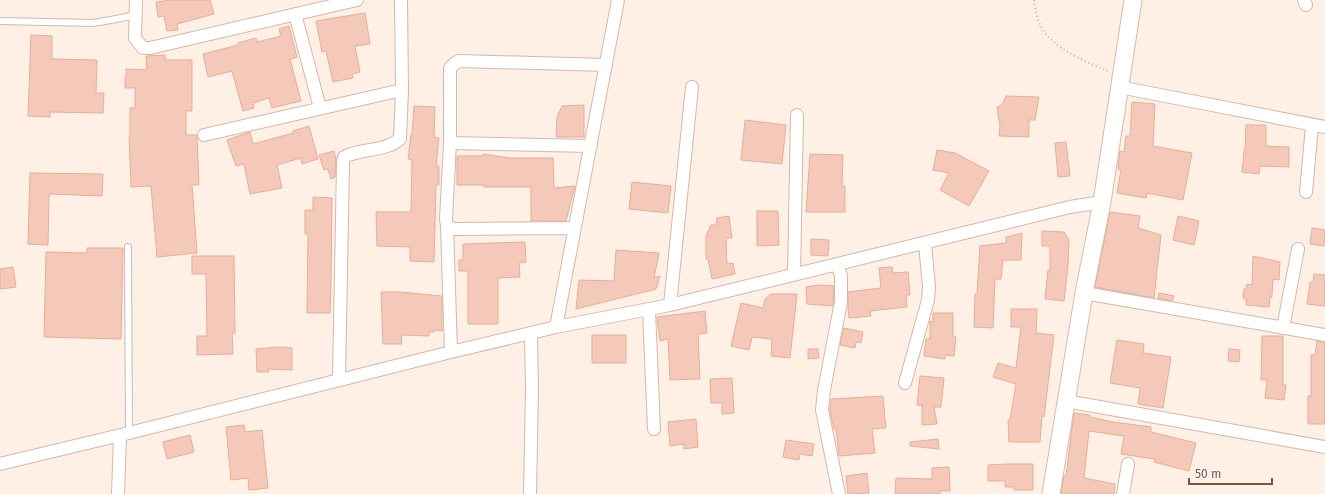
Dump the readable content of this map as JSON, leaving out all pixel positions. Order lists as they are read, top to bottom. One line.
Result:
{"scale_bar":"50 m"}
